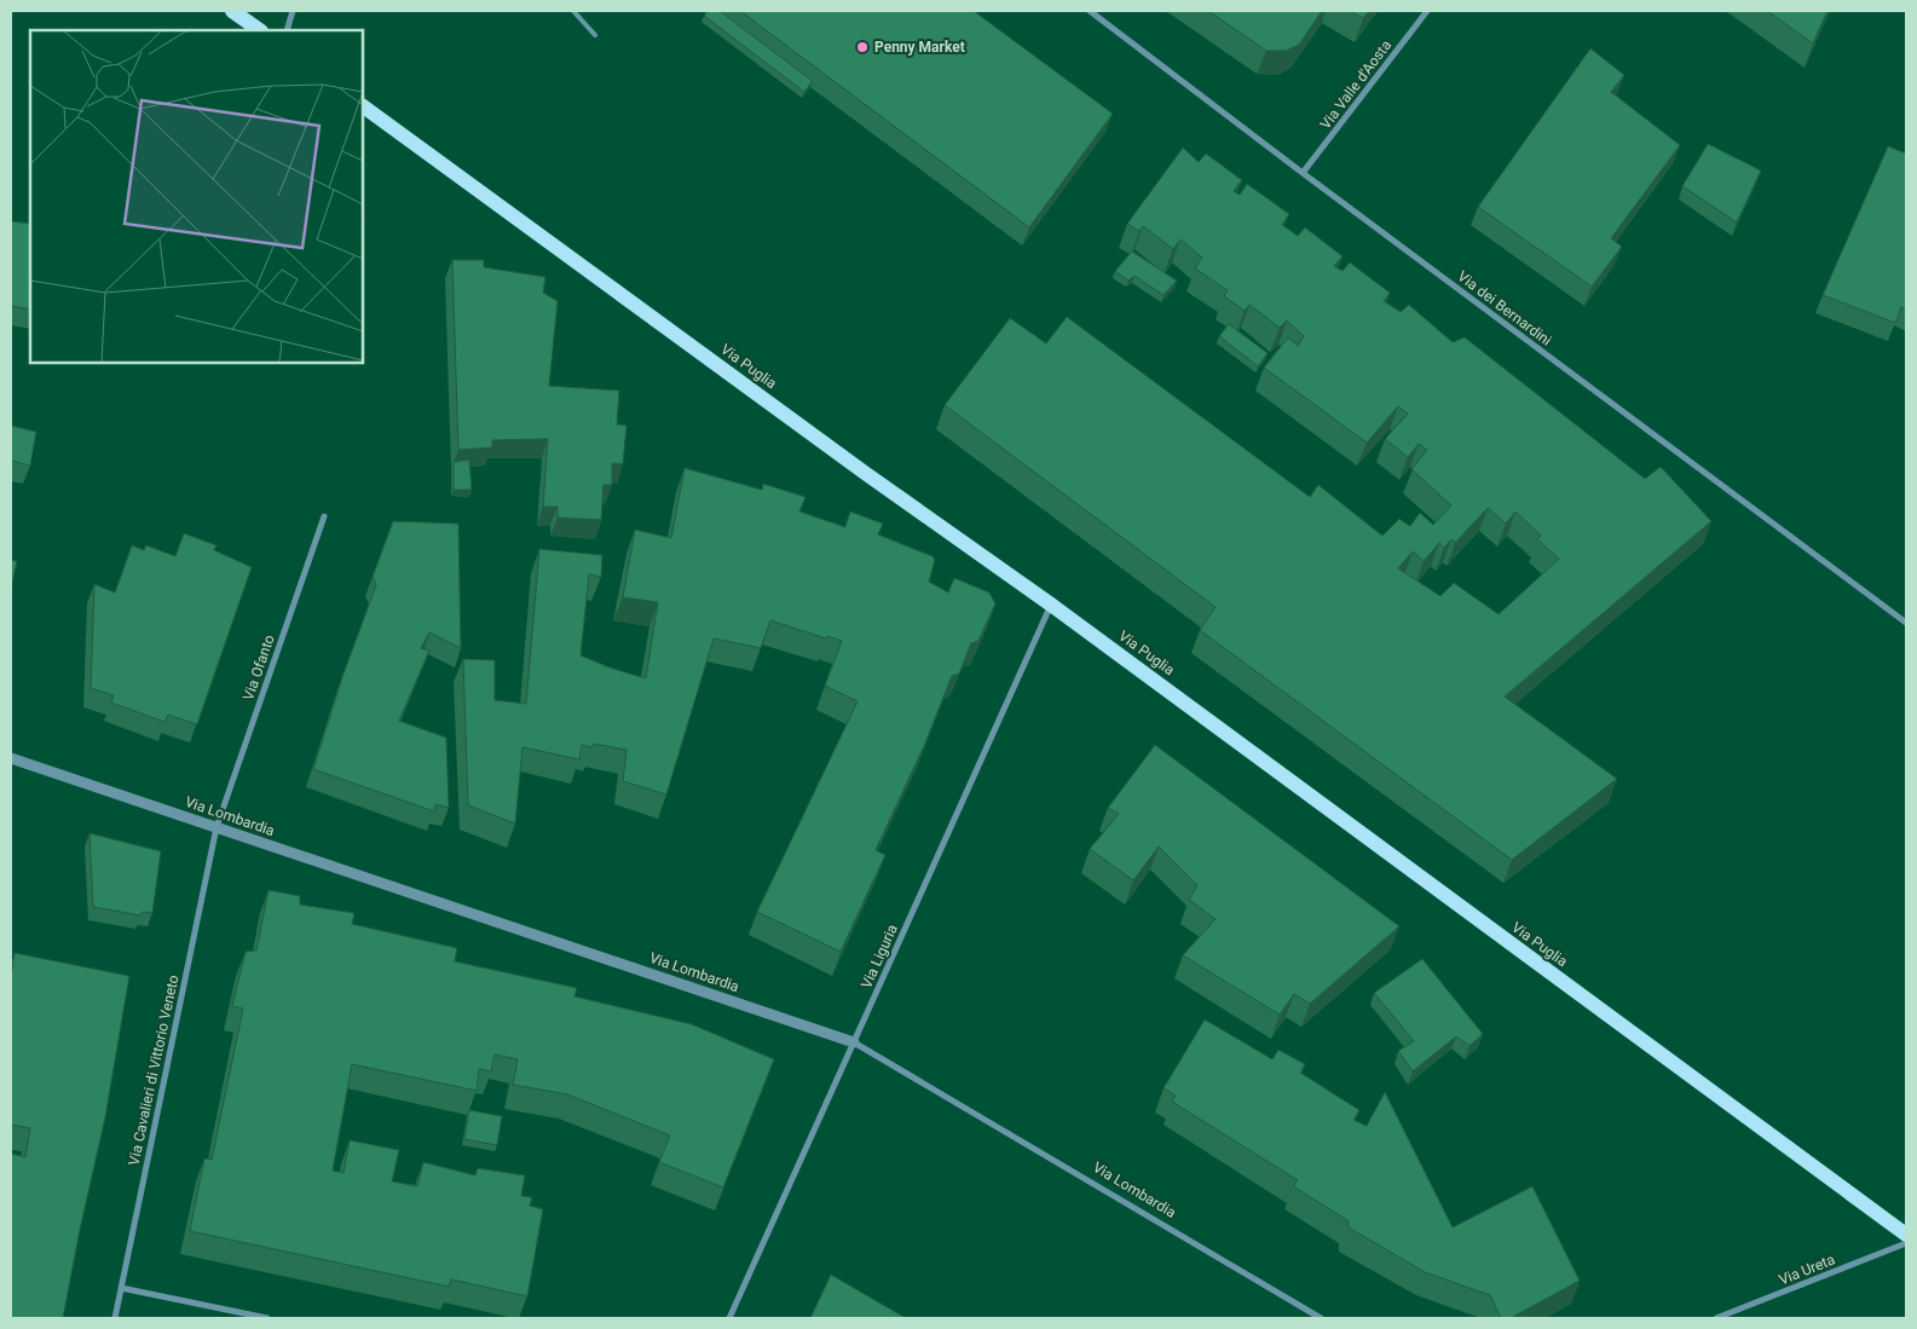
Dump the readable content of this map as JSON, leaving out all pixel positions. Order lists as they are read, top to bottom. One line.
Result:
{"streets":{"main road":["Via Puglia"],"street":["Via Valle d'Aosta","Via dei Bernardini","Via Ofanto","Via Lombardia","Via Liguria","Via Cavalieri di Vittorio Veneto","Via Ureta"]},"crossings":[["Via Valle d'Aosta","Via dei Bernardini"],["Via Puglia","Via Liguria"],["Via Ofanto","Via Lombardia"],["Via Ofanto","Via Cavalieri di Vittorio Veneto"],["Via Lombardia","Via Liguria"],["Via Lombardia","Via Cavalieri di Vittorio Veneto"]],"places":["Penny Market"]}
